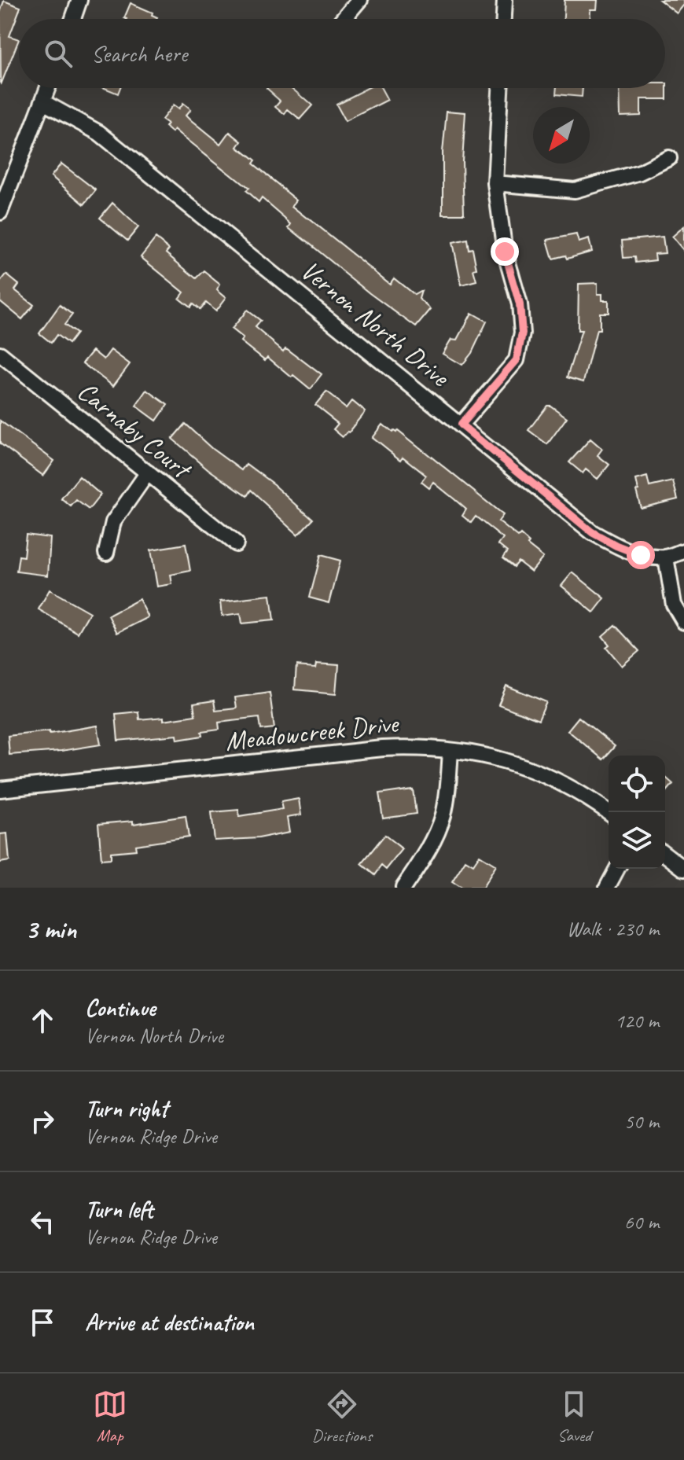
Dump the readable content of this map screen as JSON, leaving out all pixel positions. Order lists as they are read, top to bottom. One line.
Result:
{"streets":{"street":["Vernon North Drive","Carnaby Court","Meadowcreek Drive"]},"north":"bottom left","page":{"search":"Search here","heading":["3 min","Walk · 230 m"],"list":[["Continue","Vernon North Drive","120 m"],["Turn right","Vernon Ridge Drive","50 m"],["Turn left","Vernon Ridge Drive","60 m"],"Arrive at destination"],"nav":["Map","Directions","Saved"]}}
